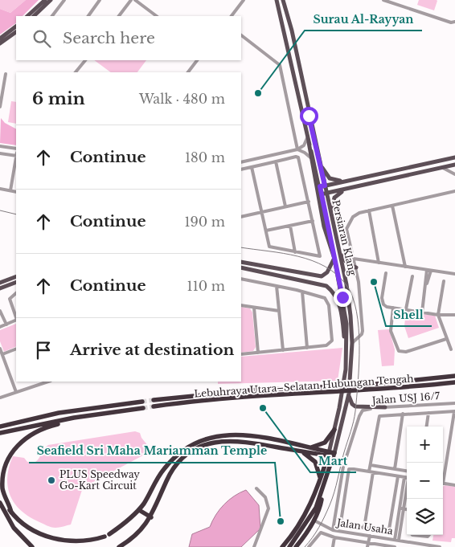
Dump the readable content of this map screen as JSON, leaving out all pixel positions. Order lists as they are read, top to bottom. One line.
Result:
{"streets":{"highway":["Lebuhraya Utara–Selatan Hubungan Tengah"],"main road":["Persiaran Klang"],"street":["Jalan USJ 16/7","Jalan Usaha"]},"crossings":[["Jalan USJ 16/7","Jalan Usaha"]],"places":["Surau Al-Rayyan","Shell","Mart","PLUS Speedway Go-Kart Circuit","Seafield Sri Maha Mariamman Temple"],"page":{"search":"Search here","heading":["6 min","Walk · 480 m"],"list":[["Continue","180 m"],["Continue","190 m"],["Continue","110 m"],"Arrive at destination"],"map_buttons":["+","−"]}}
